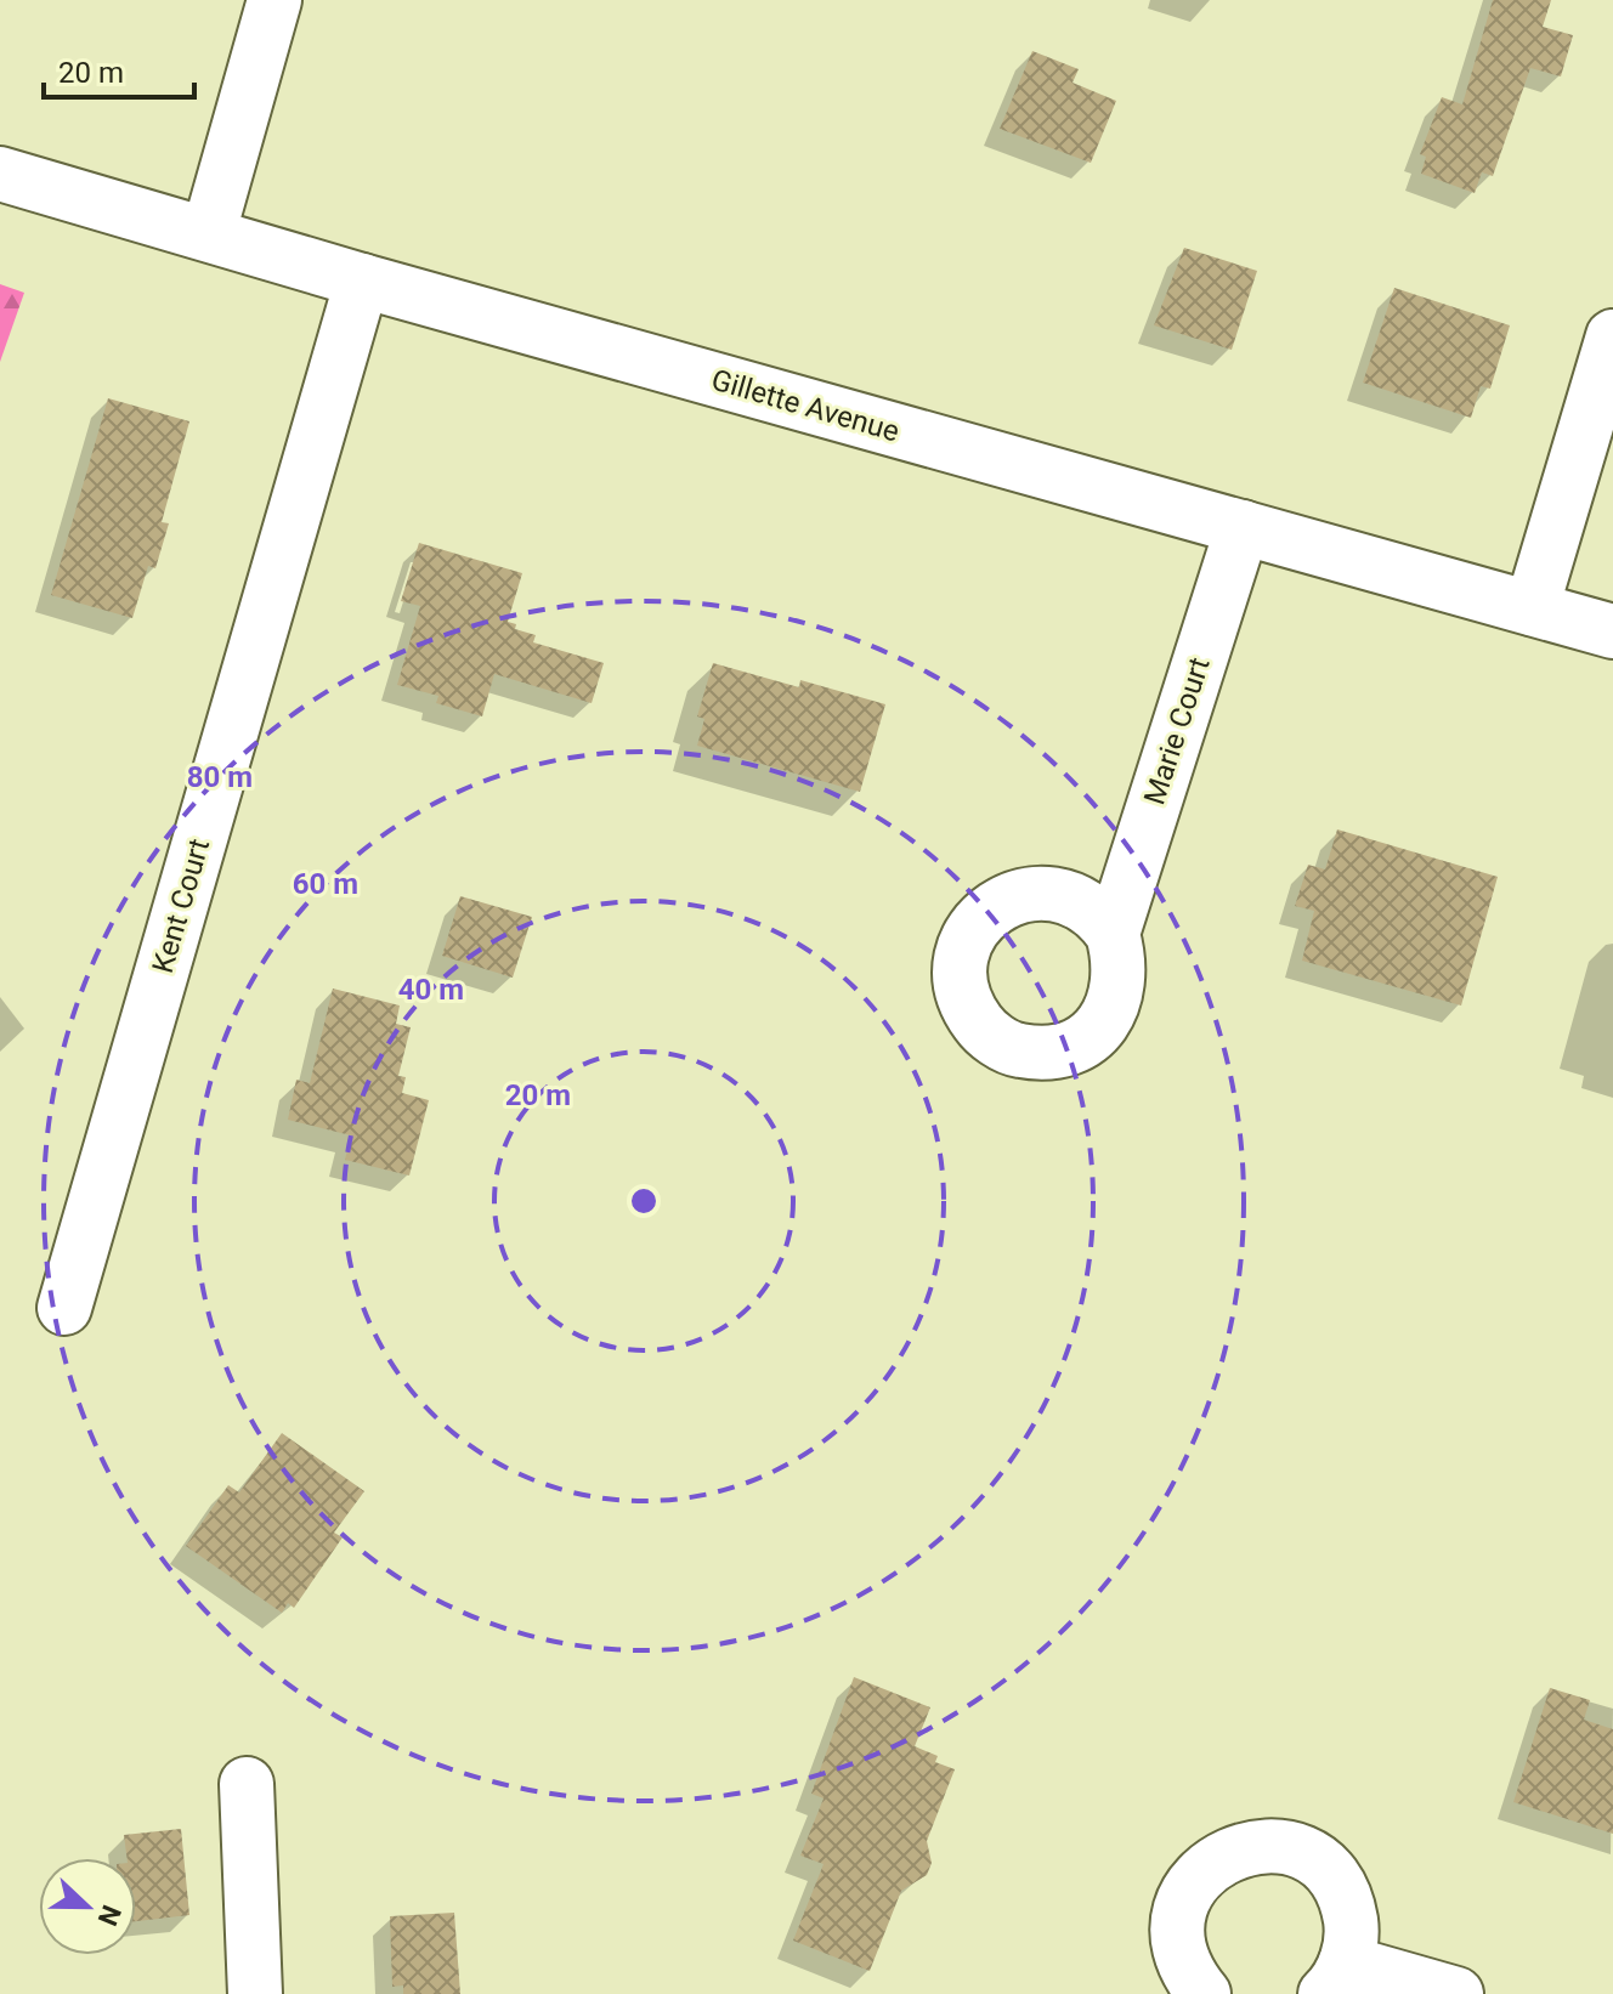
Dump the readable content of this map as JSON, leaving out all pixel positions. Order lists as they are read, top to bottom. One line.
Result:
{"streets":{"street":["Gillette Avenue","Marie Court","Kent Court"]},"crossings":[["Gillette Avenue","Marie Court"],["Gillette Avenue","Kent Court"]],"scale_bar":"20 m","north":"right","rings":["80 m","60 m","40 m","20 m"]}
